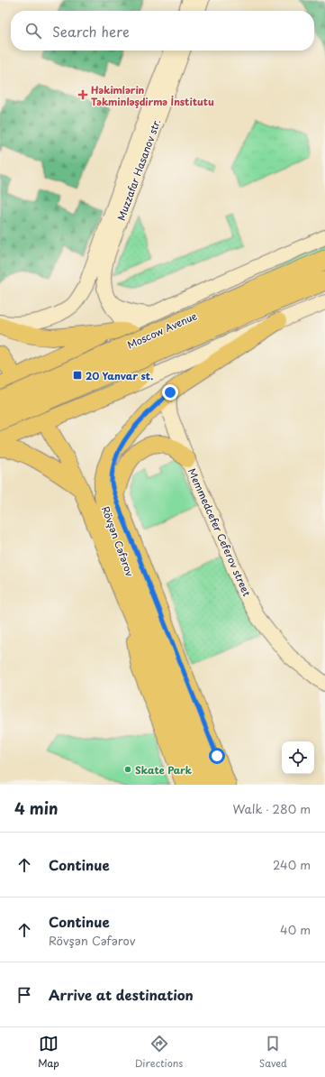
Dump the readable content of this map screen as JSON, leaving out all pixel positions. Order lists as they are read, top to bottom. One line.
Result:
{"streets":{"highway":["Moscow Avenue"],"main road":["Muzzafar Hasanov str.","Memmedcefer Cefеrov street","Rövşən Cəfərov"]},"crossings":[["Memmedcefer Cefеrov street","Rövşən Cəfərov"]],"places":{"health":["Həkimlərin Təkminləşdirmə İnstitutu"],"transit":["20 Yanvar st."],"other":["Skate Park"]},"page":{"search":"Search here","heading":["4 min","Walk · 280 m"],"list":[["Continue","240 m"],["Continue","Rövşən Cəfərov","40 m"],"Arrive at destination"],"nav":["Map","Directions","Saved"]}}
